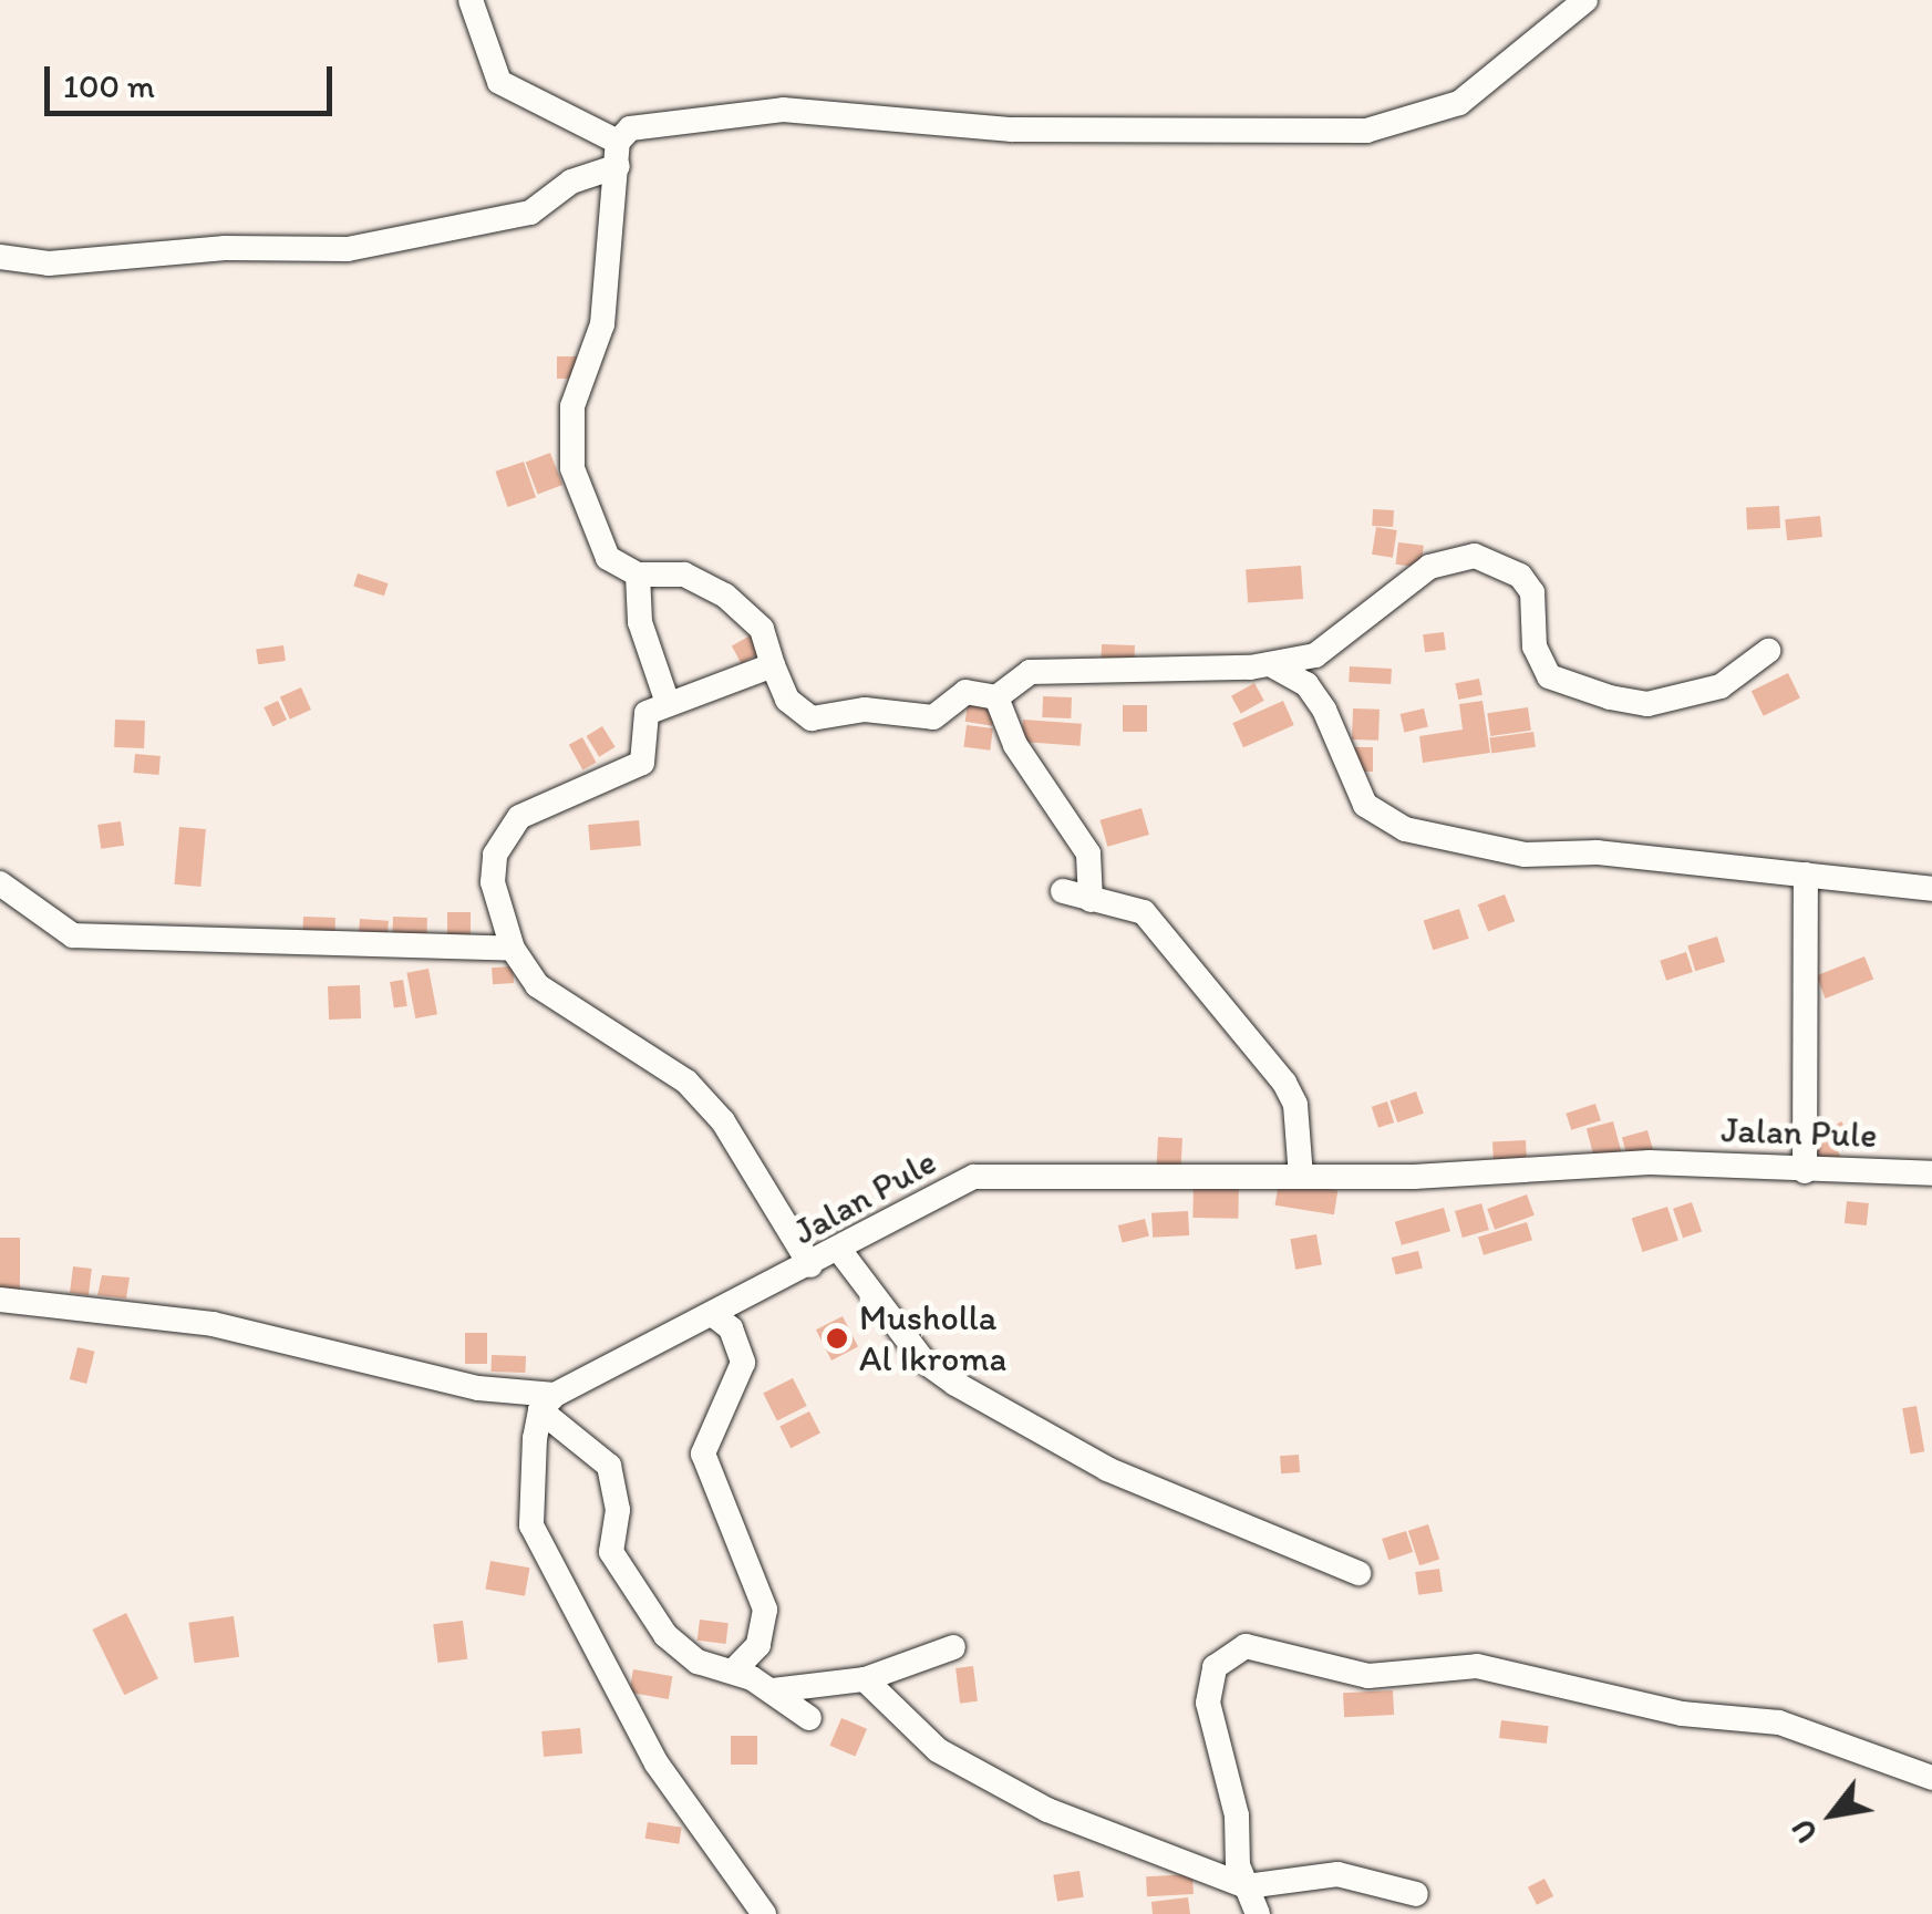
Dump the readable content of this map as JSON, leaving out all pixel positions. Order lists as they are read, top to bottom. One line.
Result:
{"streets":{"street":["Jalan Pule"]},"places":["Musholla Al Ikroma"],"scale_bar":"100 m","north":"bottom left"}
